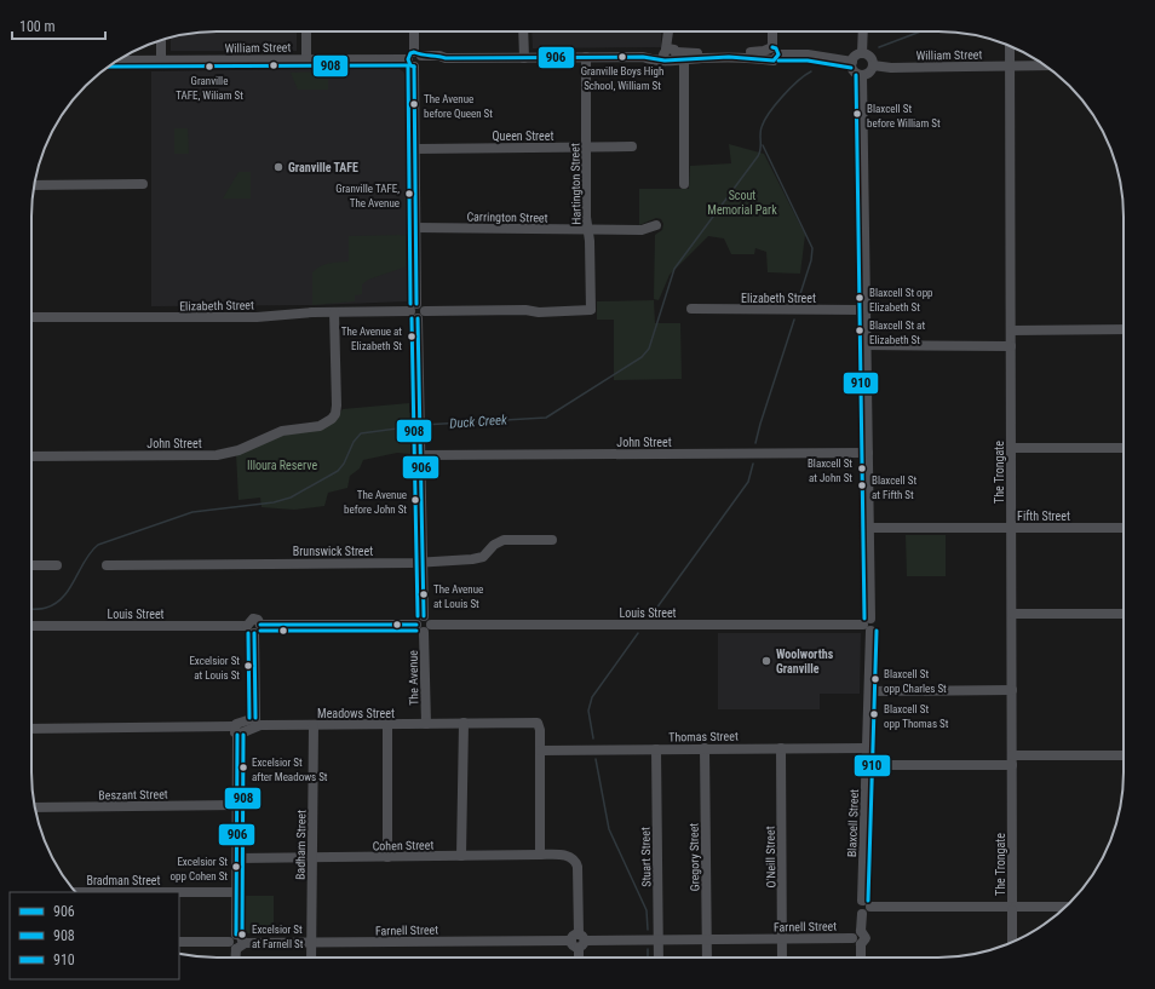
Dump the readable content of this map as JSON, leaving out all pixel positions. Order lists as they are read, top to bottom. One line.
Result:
{"streets":{"street":["William Street","Queen Street","Hartington Street","Carrington Street","Elizabeth Street","John Street","The Trongate","Fifth Street","Brunswick Street","Louis Street","The Avenue","Meadows Street","Thomas Street","Beszant Street","Blaxcell Street","Badham Street","Cohen Street","Stuart Street","Gregory Street","O'Neill Street","Bradman Street","Farnell Street"]},"crossings":[["William Street","Hartington Street"],["William Street","The Trongate"],["William Street","Blaxcell Street"],["Queen Street","Hartington Street"],["Hartington Street","Carrington Street"],["Hartington Street","Elizabeth Street"],["Elizabeth Street","John Street"],["Elizabeth Street","Blaxcell Street"],["John Street","Blaxcell Street"],["The Trongate","Fifth Street"],["Fifth Street","Blaxcell Street"],["Louis Street","The Avenue"],["Louis Street","Blaxcell Street"],["The Avenue","Meadows Street"],["Meadows Street","Thomas Street"],["Meadows Street","Badham Street"],["Thomas Street","Blaxcell Street"],["Thomas Street","Stuart Street"],["Thomas Street","Gregory Street"],["Thomas Street","O'Neill Street"],["Badham Street","Cohen Street"],["Badham Street","Farnell Street"],["Cohen Street","Farnell Street"],["Stuart Street","Farnell Street"],["Gregory Street","Farnell Street"],["O'Neill Street","Farnell Street"]],"water":["Duck Creek"],"parks":["Scout Memorial Park","Illoura Reserve"],"places":["Granville Boys High School, William St","Granville TAFE, Wiliam St","The Avenue before Queen St","Blaxcell St before William St","Granville TAFE","Granville TAFE, The Avenue","Blaxcell St opp Elizabeth St","Blaxcell St at Elizabeth St","The Avenue at Elizabeth St","Blaxcell St at John St","Blaxcell St at Fifth St","The Avenue before John St","The Avenue at Louis St","Woolworths Granville","Excelsior St at Louis St","Blaxcell St opp Charles St","Blaxcell St opp Thomas St","Excelsior St after Meadows St","Excelsior St opp Cohen St","Excelsior St at Farnell St"],"lines":["transit line 906","transit line 910","transit line 908"],"legend":["906","908","910"],"scale_bar":"100 m"}
